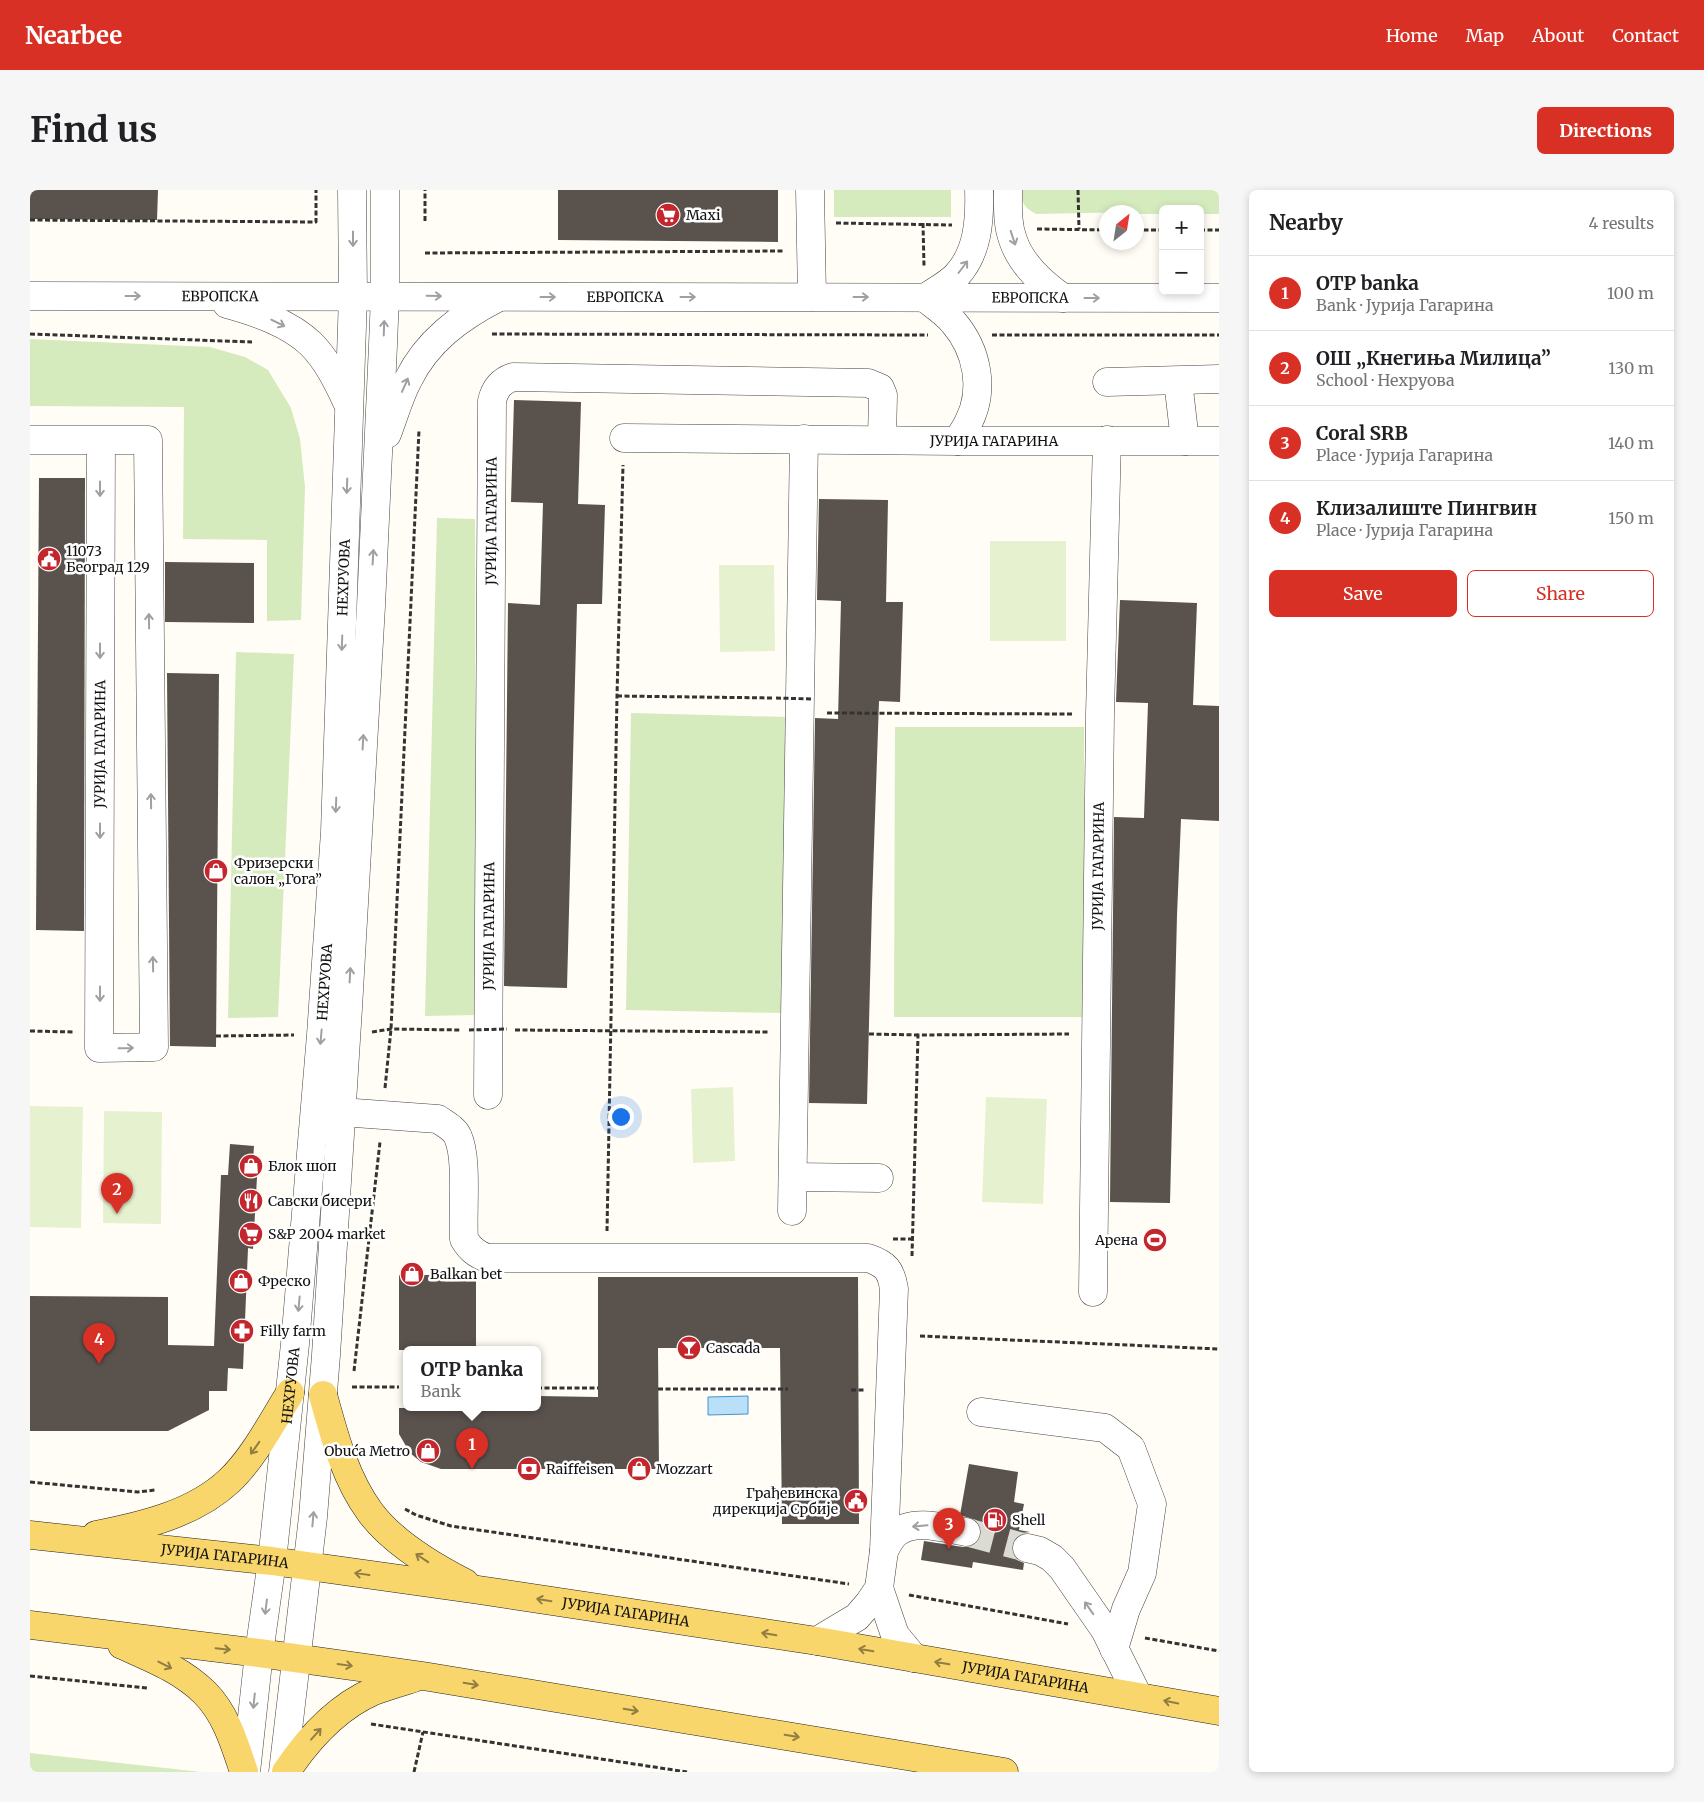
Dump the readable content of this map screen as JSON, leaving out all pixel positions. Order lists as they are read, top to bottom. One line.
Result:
{"streets":{"main road":["ЈУРИЈА ГАГАРИНА"],"street":["ЕВРОПСКА","НЕХРУОВА"]},"crossings":[["ЕВРОПСКА","НЕХРУОВА"],["ЈУРИЈА ГАГАРИНА","НЕХРУОВА"]],"one_way":["ЕВРОПСКА"],"places":{"supermarket":["Maxi","S&P 2004 market"],"public building":["11073 Београд 129","Грађевинска дирекција Србије"],"shop":["Фризерски салон „Гога”","Блок шоп","Balkan bet","Фреско","Obuća Metro","Mozzart"],"restaurant":["Савски бисери"],"sports":["Арена"],"pharmacy":["Filly farm"],"bar":["Cascada"],"bank":["Raiffeisen"],"fuel station":["Shell"]},"north":"top right","page":{"header":"Nearbee","nav":["Home","Map","About","Contact"],"buttons":["Directions",["Save","Share"]],"title":"Find us","heading":["Nearby","4 results"],"map_buttons":["+","−"],"list":[{"mark":"1","name":"OTP banka","note":"Bank · Јурија Гагарина","value":"100 m"},{"mark":"2","name":"ОШ „Кнегиња Милица”","note":"School · Нехруова","value":"130 m"},{"mark":"3","name":"Coral SRB","note":"Place · Јурија Гагарина","value":"140 m"},{"mark":"4","name":"Клизалиште Пингвин","note":"Place · Јурија Гагарина","value":"150 m"}],"pins":["2","4","1","3"],"popup":["OTP banka","Bank"]}}
